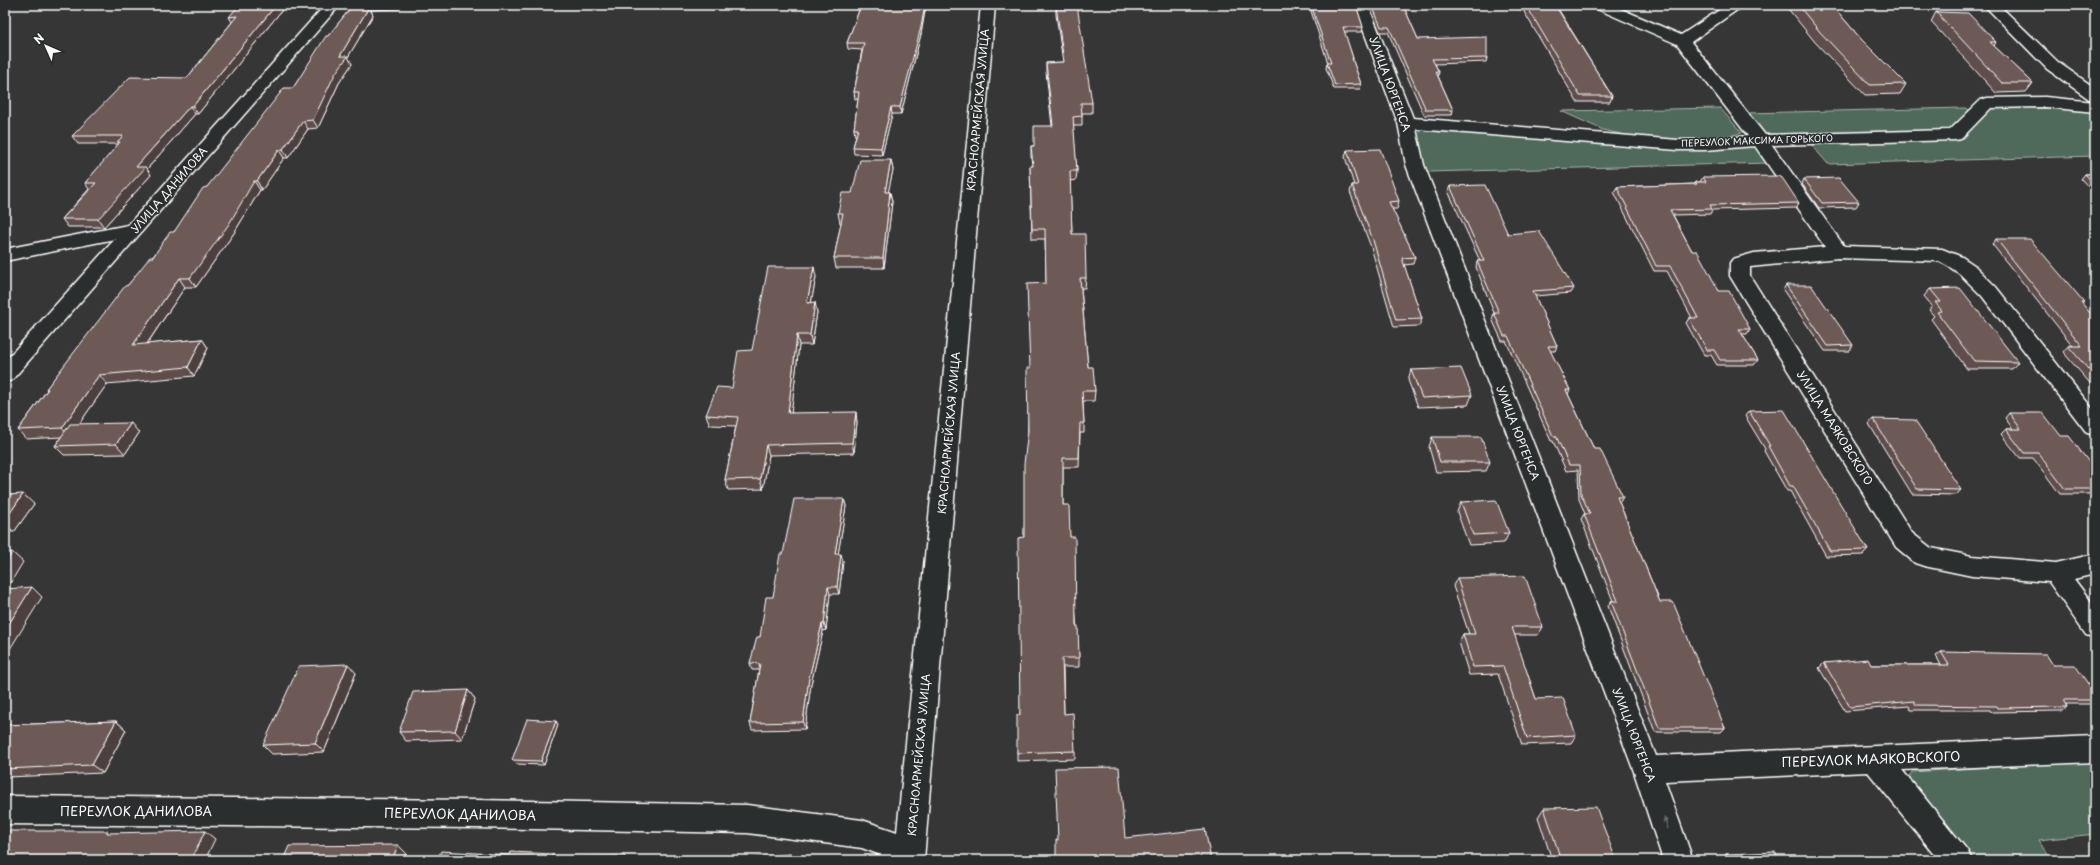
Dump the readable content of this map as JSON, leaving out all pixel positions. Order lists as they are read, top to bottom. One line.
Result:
{"streets":{"street":["УЛИЦА ЮРГЕНСА","КРАСНОАРМЕЙСКАЯ УЛИЦА","ПЕРЕУЛОК МАКСИМА ГОРЬКОГО","УЛИЦА ДАНИЛОВА","УЛИЦА МАЯКОВСКОГО","ПЕРЕУЛОК МАЯКОВСКОГО","ПЕРЕУЛОК ДАНИЛОВА"]},"crossings":[["УЛИЦА ЮРГЕНСА","ПЕРЕУЛОК МАКСИМА ГОРЬКОГО"],["УЛИЦА ЮРГЕНСА","ПЕРЕУЛОК МАЯКОВСКОГО"],["КРАСНОАРМЕЙСКАЯ УЛИЦА","ПЕРЕУЛОК ДАНИЛОВА"]],"north":"top left"}
